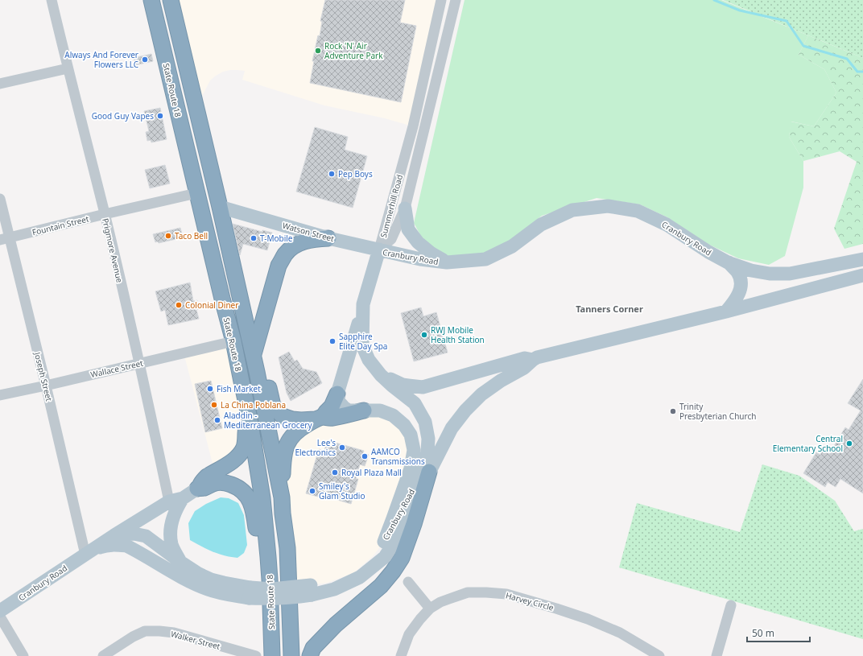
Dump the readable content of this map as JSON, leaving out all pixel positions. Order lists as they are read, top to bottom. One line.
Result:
{"streets":{"highway":["State Route 18"],"main road":["Watson Street","Cranbury Road"],"street":["Summerhill Road","Fountain Street","Prigmore Avenue","Wallace Street","Joseph Street","Harvey Circle","Walker Street"]},"crossings":[["State Route 18","Fountain Street"],["State Route 18","Wallace Street"],["Summerhill Road","Watson Street"],["Summerhill Road","Cranbury Road"],["Fountain Street","Prigmore Avenue"],["Fountain Street","Joseph Street"],["Watson Street","Cranbury Road"],["Cranbury Road","Prigmore Avenue"],["Cranbury Road","Joseph Street"],["Prigmore Avenue","Wallace Street"],["Wallace Street","Joseph Street"]],"districts":["Tanners Corner"],"places":["Rock 'N' Air Adventure Park","Always And Forever Flowers LLC","Good Guy Vapes","Pep Boys","Taco Bell","T-Mobile","Colonial Diner","RWJ Mobile Health Station","Sapphire Elite Day Spa","Fish Market","La China Poblana","Trinity Presbyterian Church","Aladdin - Mediterranean Grocery","Central Elementary School","Lee's Electronics","AAMCO Transmissions","Royal Plaza Mall","Smiley's Glam Studio"],"scale_bar":"50 m"}
